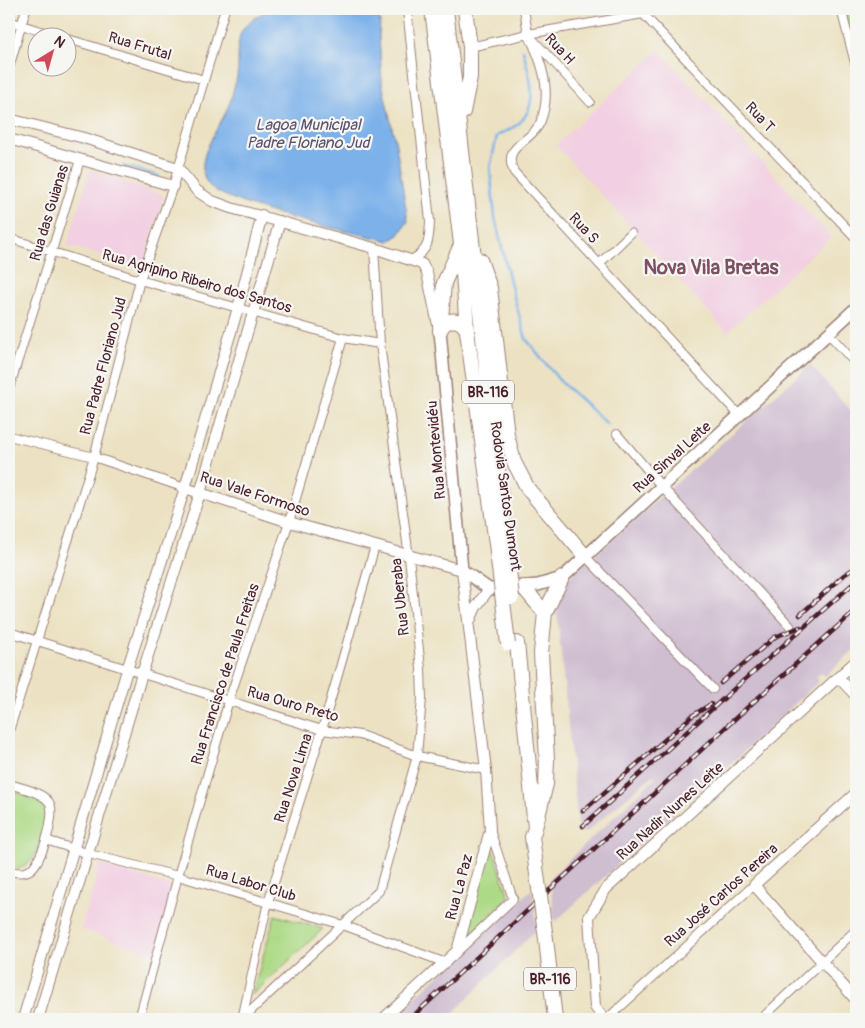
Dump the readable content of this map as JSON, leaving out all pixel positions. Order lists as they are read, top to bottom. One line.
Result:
{"streets":{"highway":["BR-116","Rodovia Santos Dumont"],"main road":["Rua Montevidéu","Rua Sinval Leite","Rua Vale Formoso"],"street":["Rua Frutal","Rua H","Rua T","Rua das Guianas","Rua S","Rua Agripino Ribeiro dos Santos","Rua Padre Floriano Jud","Rua Uberaba","Rua Francisco de Paula Freitas","Rua Ouro Preto","Rua Nova Lima","Rua Nadir Nunes Leite","Rua Labor Club","Rua La Paz","Rua José Carlos Pereira"]},"crossings":[["Rua Frutal","Rua Padre Floriano Jud"],["Rua H","Rua S"],["Rua das Guianas","Rua Agripino Ribeiro dos Santos"],["Rua S","Rua Sinval Leite"],["Rua Agripino Ribeiro dos Santos","Rua Padre Floriano Jud"],["Rua Agripino Ribeiro dos Santos","Rua Uberaba"],["Rua Agripino Ribeiro dos Santos","Rua Francisco de Paula Freitas"],["Rua Padre Floriano Jud","Rua Vale Formoso"],["Rua Padre Floriano Jud","Rua Ouro Preto"],["Rua Montevidéu","Rua Vale Formoso"],["Rua Montevidéu","Rua Ouro Preto"],["Rua Montevidéu","Rua La Paz"],["Rua Sinval Leite","Rua Vale Formoso"],["Rua Vale Formoso","Rua Uberaba"],["Rua Vale Formoso","Rua Francisco de Paula Freitas"],["Rua Vale Formoso","Rua Nova Lima"],["Rua Uberaba","Rua Ouro Preto"],["Rua Uberaba","Rua Nova Lima"],["Rua Uberaba","Rua Labor Club"],["Rua Francisco de Paula Freitas","Rua Ouro Preto"],["Rua Francisco de Paula Freitas","Rua Labor Club"],["Rua Ouro Preto","Rua Nova Lima"],["Rua Nova Lima","Rua Labor Club"],["Rua Nadir Nunes Leite","Rua José Carlos Pereira"]],"districts":["Nova Vila Bretas"],"water":["Lagoa Municipal Padre Floriano Jud"],"north":"top right"}
